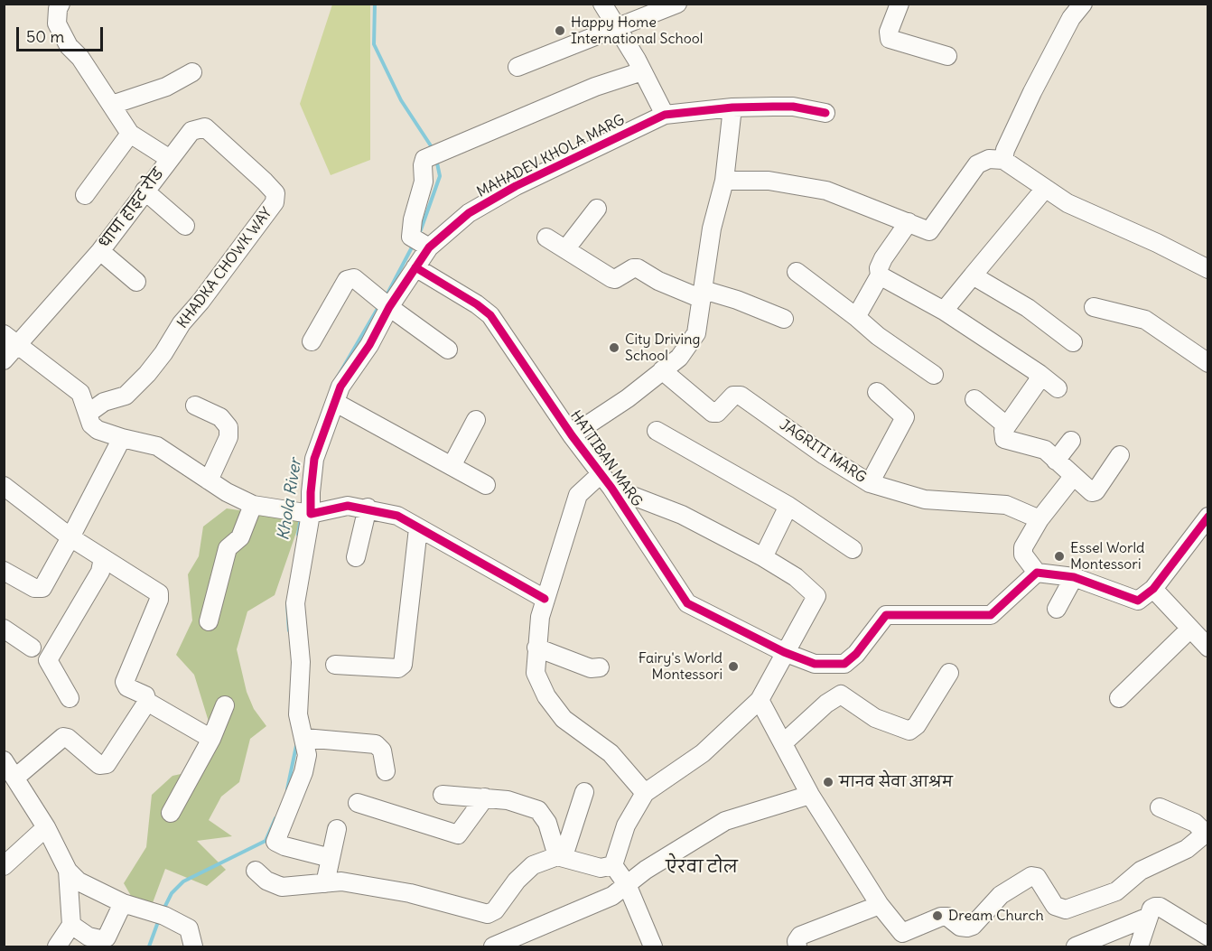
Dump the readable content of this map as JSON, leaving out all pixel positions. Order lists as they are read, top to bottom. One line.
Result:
{"streets":{"street":["MAHADEV KHOLA MARG","धापा हाइट रोड","KHADKA CHOWK WAY","JAGRITI MARG","HATTIBAN MARG"]},"crossings":[["MAHADEV KHOLA MARG","HATTIBAN MARG"],["धापा हाइट रोड","KHADKA CHOWK WAY"],["JAGRITI MARG","HATTIBAN MARG"]],"districts":["ऐरवा टोल"],"water":["Khola River"],"places":["Happy Home International School","City Driving School","Essel World Montessori","Fairy's World Montessori","मानव सेवा आश्रम","Dream Church"],"scale_bar":"50 m"}
